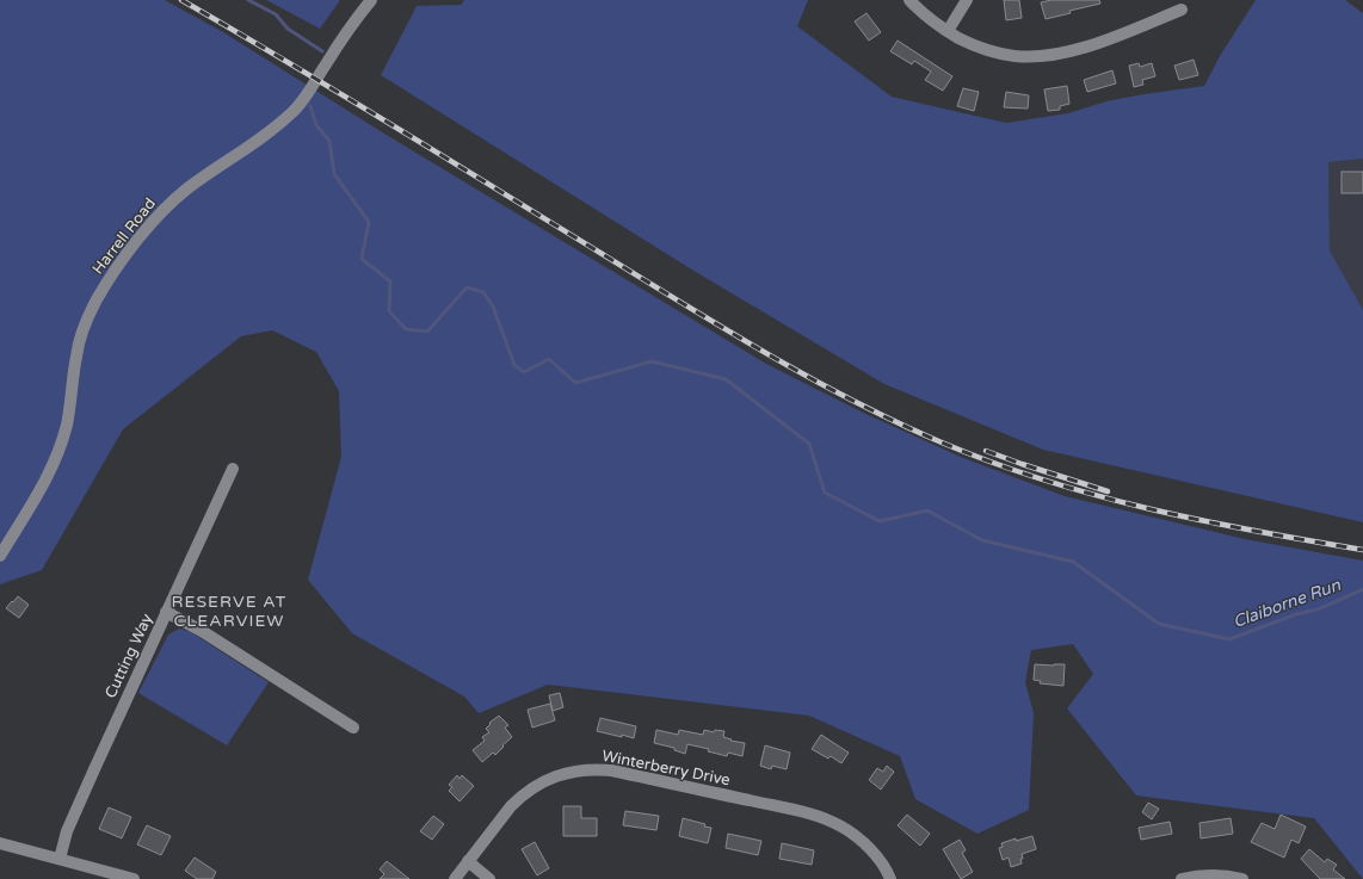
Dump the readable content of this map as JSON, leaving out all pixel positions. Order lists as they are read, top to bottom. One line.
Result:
{"streets":{"street":["Harrell Road","Cutting Way","Winterberry Drive"]},"districts":["RESERVE AT CLEARVIEW"],"water":["Claiborne Run"]}
